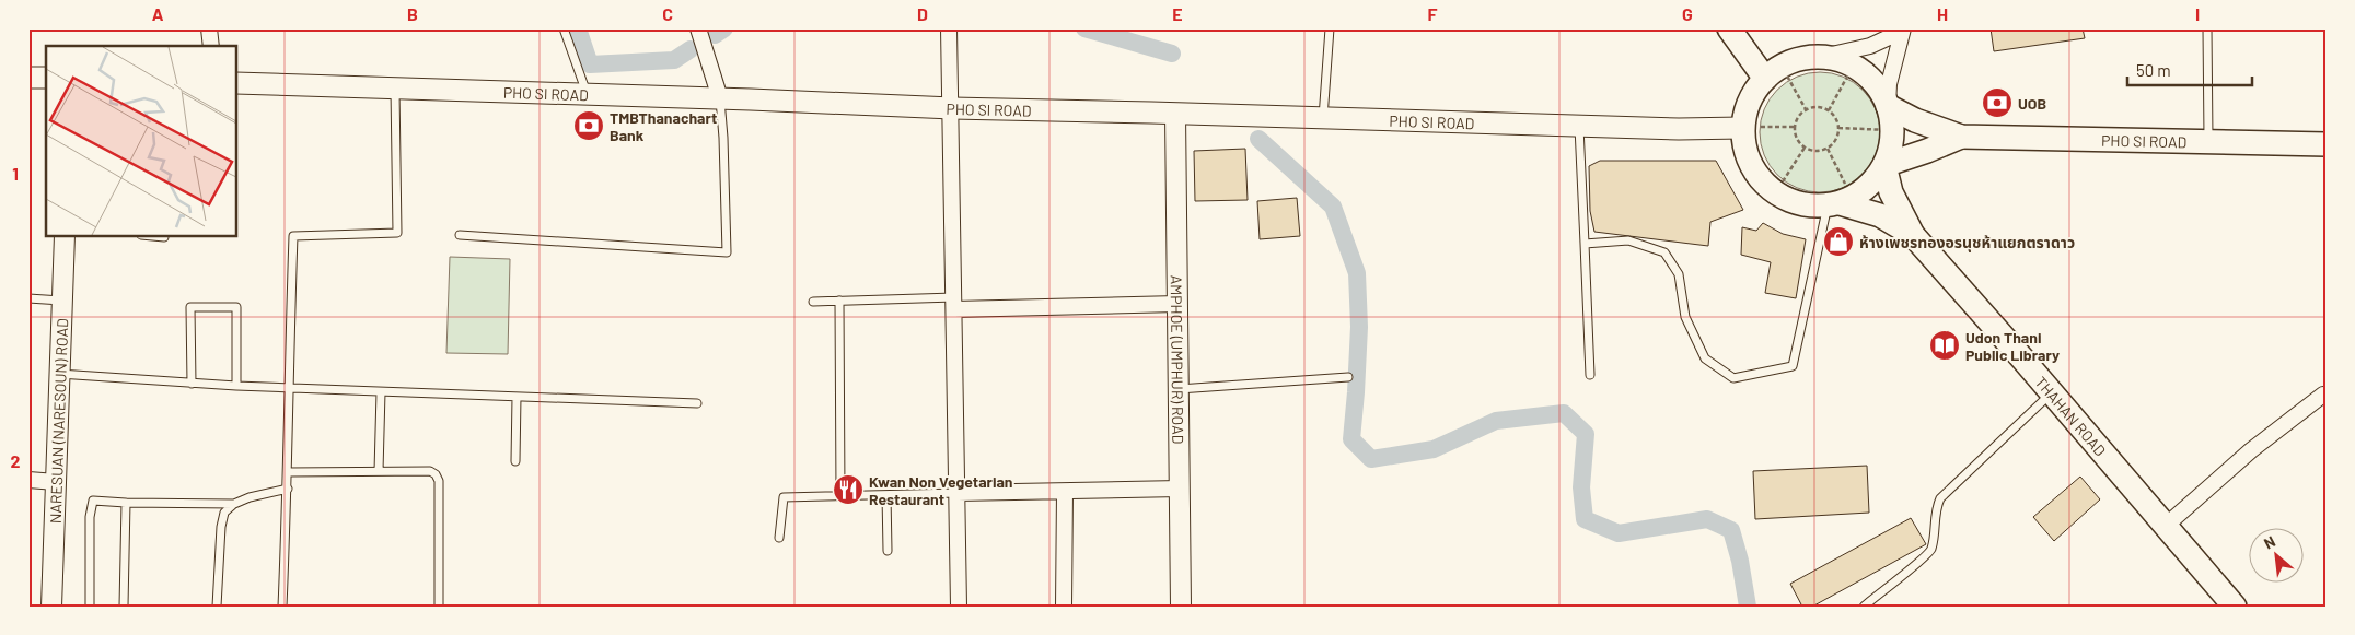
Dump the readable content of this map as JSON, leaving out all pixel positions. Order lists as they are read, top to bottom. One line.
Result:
{"streets":{"main road":["PHO SI ROAD","THAHAN ROAD"],"street":["AMPHOE (UMPHUR) ROAD","NARESUAN (NARESOUN) ROAD"]},"crossings":[["PHO SI ROAD","AMPHOE (UMPHUR) ROAD"],["PHO SI ROAD","THAHAN ROAD"]],"places":{"bank":["UOB","TMBThanachart Bank"],"shop":["ห้างเพชรทองอรนุชห้าแยกตราดาว"],"library":["Udon Thani Public Library"],"restaurant":["Kwan Non Vegetarian Restaurant"]},"scale_bar":"50 m","north":"top left","grid":{"columns":["A","B","C","D","E","F","G","H","I"],"rows":["1","2"]}}
